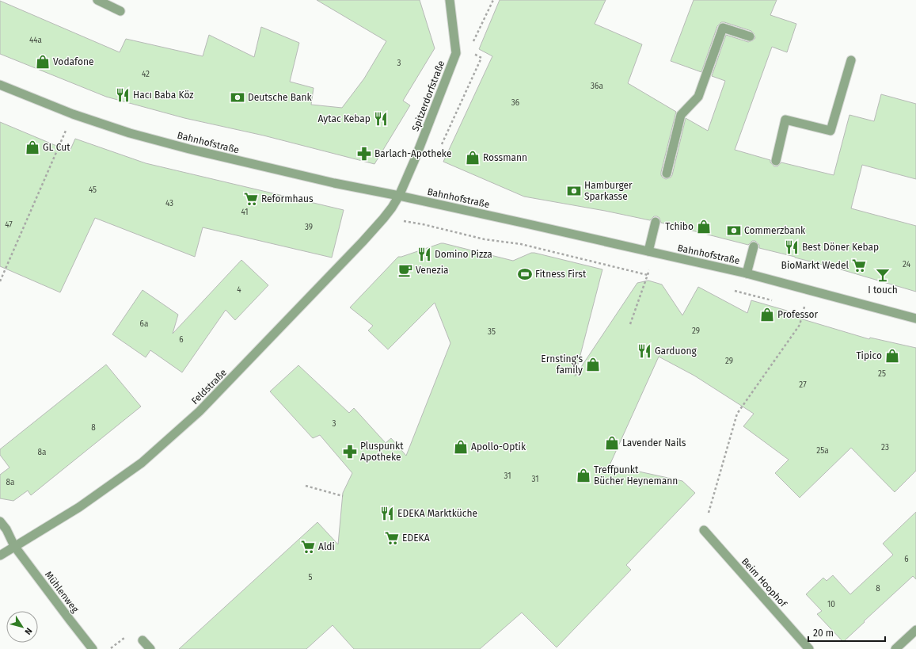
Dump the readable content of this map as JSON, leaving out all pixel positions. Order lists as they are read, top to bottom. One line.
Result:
{"streets":{"street":["Spitzerdorfstraße","Bahnhofstraße","Feldstraße","Beim Hoophof","Mühlenweg"]},"crossings":[["Spitzerdorfstraße","Bahnhofstraße"],["Spitzerdorfstraße","Feldstraße"],["Bahnhofstraße","Feldstraße"],["Feldstraße","Mühlenweg"]],"places":{"shop":["Vodafone","GL Cut","Rossmann","Tchibo","Professor","Tipico","Ernsting's family","Lavender Nails","Apollo-Optik","Treffpunkt Bücher Heynemann"],"restaurant":["Hacı Baba Köz","Aytac Kebap","Best Döner Kebap","Domino Pizza","Garduong","EDEKA Marktküche"],"bank":["Deutsche Bank","Hamburger Sparkasse","Commerzbank"],"pharmacy":["Barlach-Apotheke","Pluspunkt Apotheke"],"supermarket":["Reformhaus","BioMarkt Wedel","EDEKA","Aldi"],"cafe":["Venezia"],"sports":["Fitness First"],"bar":["I touch"]},"house_numbers":["44a","3","42","36a","36","45","43","41","47","39","24","4","6a","29","35","6","29","25","27","3","8","23","25a","8a","31","31","8a","6","5","8","10"],"scale_bar":"20 m","north":"bottom right"}
